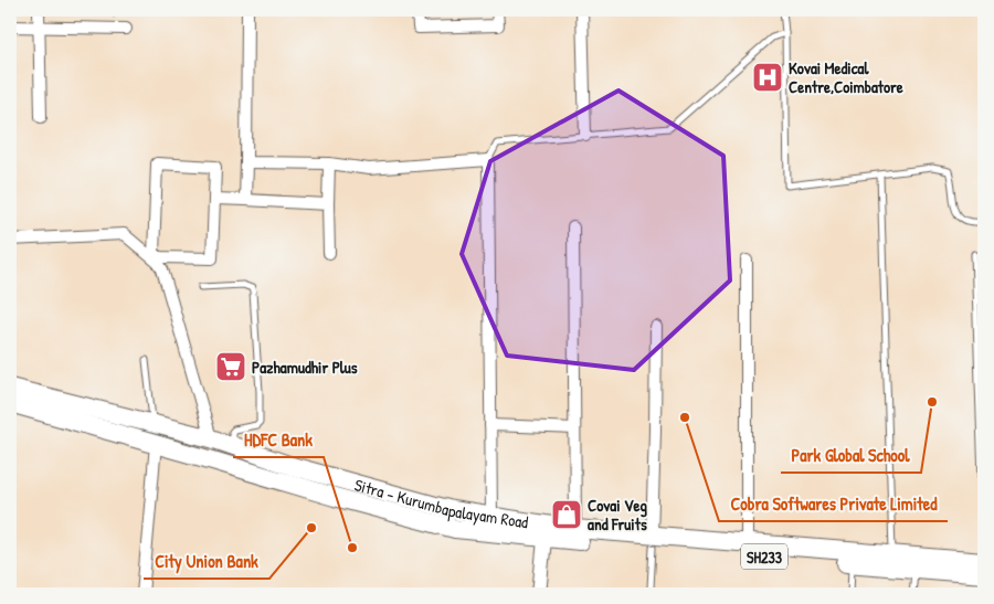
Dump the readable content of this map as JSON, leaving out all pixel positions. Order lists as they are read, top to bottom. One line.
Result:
{"streets":{"main road":["Sitra - Kurumbapalayam Road","SH233"]},"places":{"hospital":["Kovai Medical Centre,Coimbatore"],"supermarket":["Pazhamudhir Plus"],"other":["Park Global School","Cobra Softwares Private Limited","City Union Bank","HDFC Bank"],"shop":["Covai Veg and Fruits"]}}
